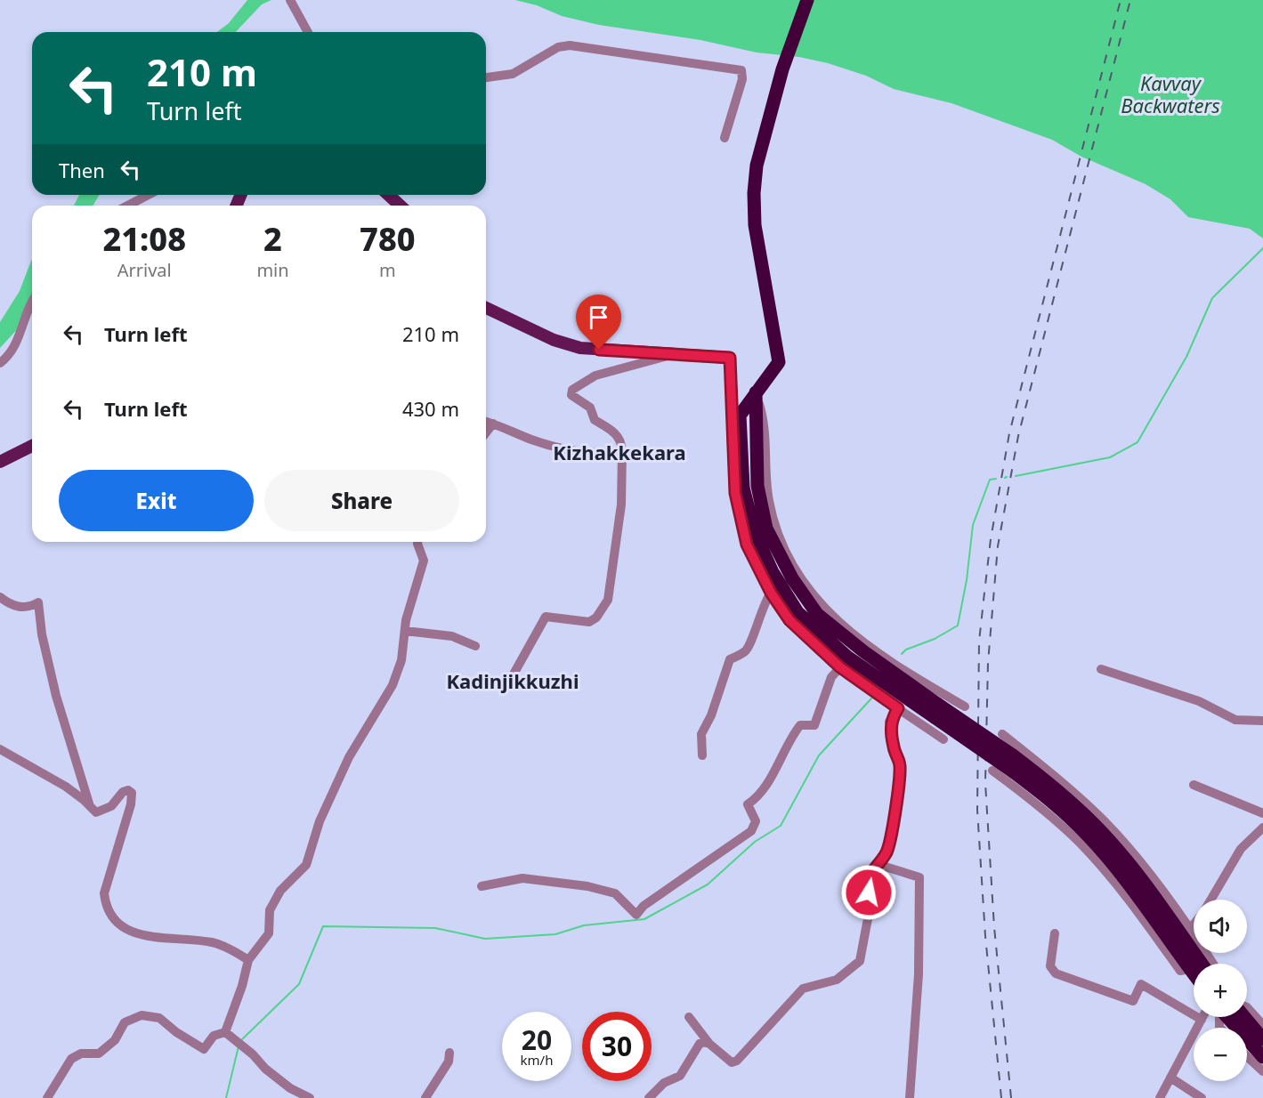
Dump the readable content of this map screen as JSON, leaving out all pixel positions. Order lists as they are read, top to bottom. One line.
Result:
{"districts":["Kizhakkekara","Kadinjikkuzhi"],"water":["Kavvay Backwaters"],"page":{"turn":["210 m","Turn left"],"then":"Then","eta":["21:08","Arrival","2","min","780","m"],"list":[{"name":"Turn left","value":"210 m"},{"name":"Turn left","value":"430 m"}],"buttons":["Exit","Share"],"map_buttons":["+","−"],"speed":"20 km/h","limit":"30"}}
